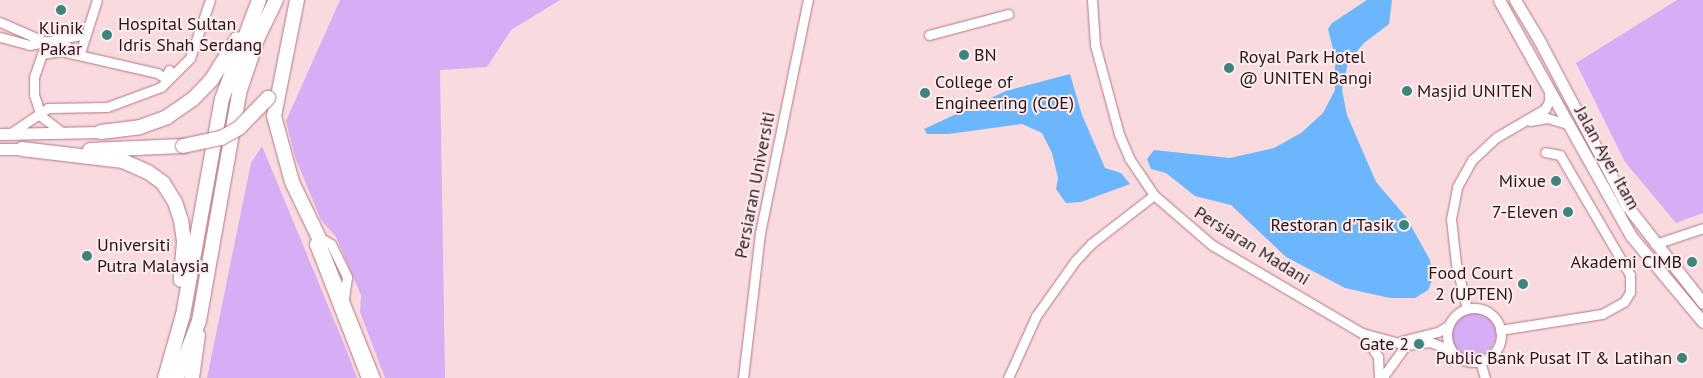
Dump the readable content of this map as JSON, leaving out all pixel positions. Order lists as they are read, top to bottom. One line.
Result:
{"streets":{"main road":["Jalan Ayer Itam"],"street":["Persiaran Universiti","Persiaran Madani"]},"places":["Klinik Pakar","Hospital Sultan Idris Shah Serdang","BN","Royal Park Hotel @ UNITEN Bangi","Masjid UNITEN","College of Engineering (COE)","Mixue","7-Eleven","Restoran d'Tasik","Universiti Putra Malaysia","Akademi CIMB","Food Court 2 (UPTEN)","Gate 2","Public Bank Pusat IT & Latihan"]}
